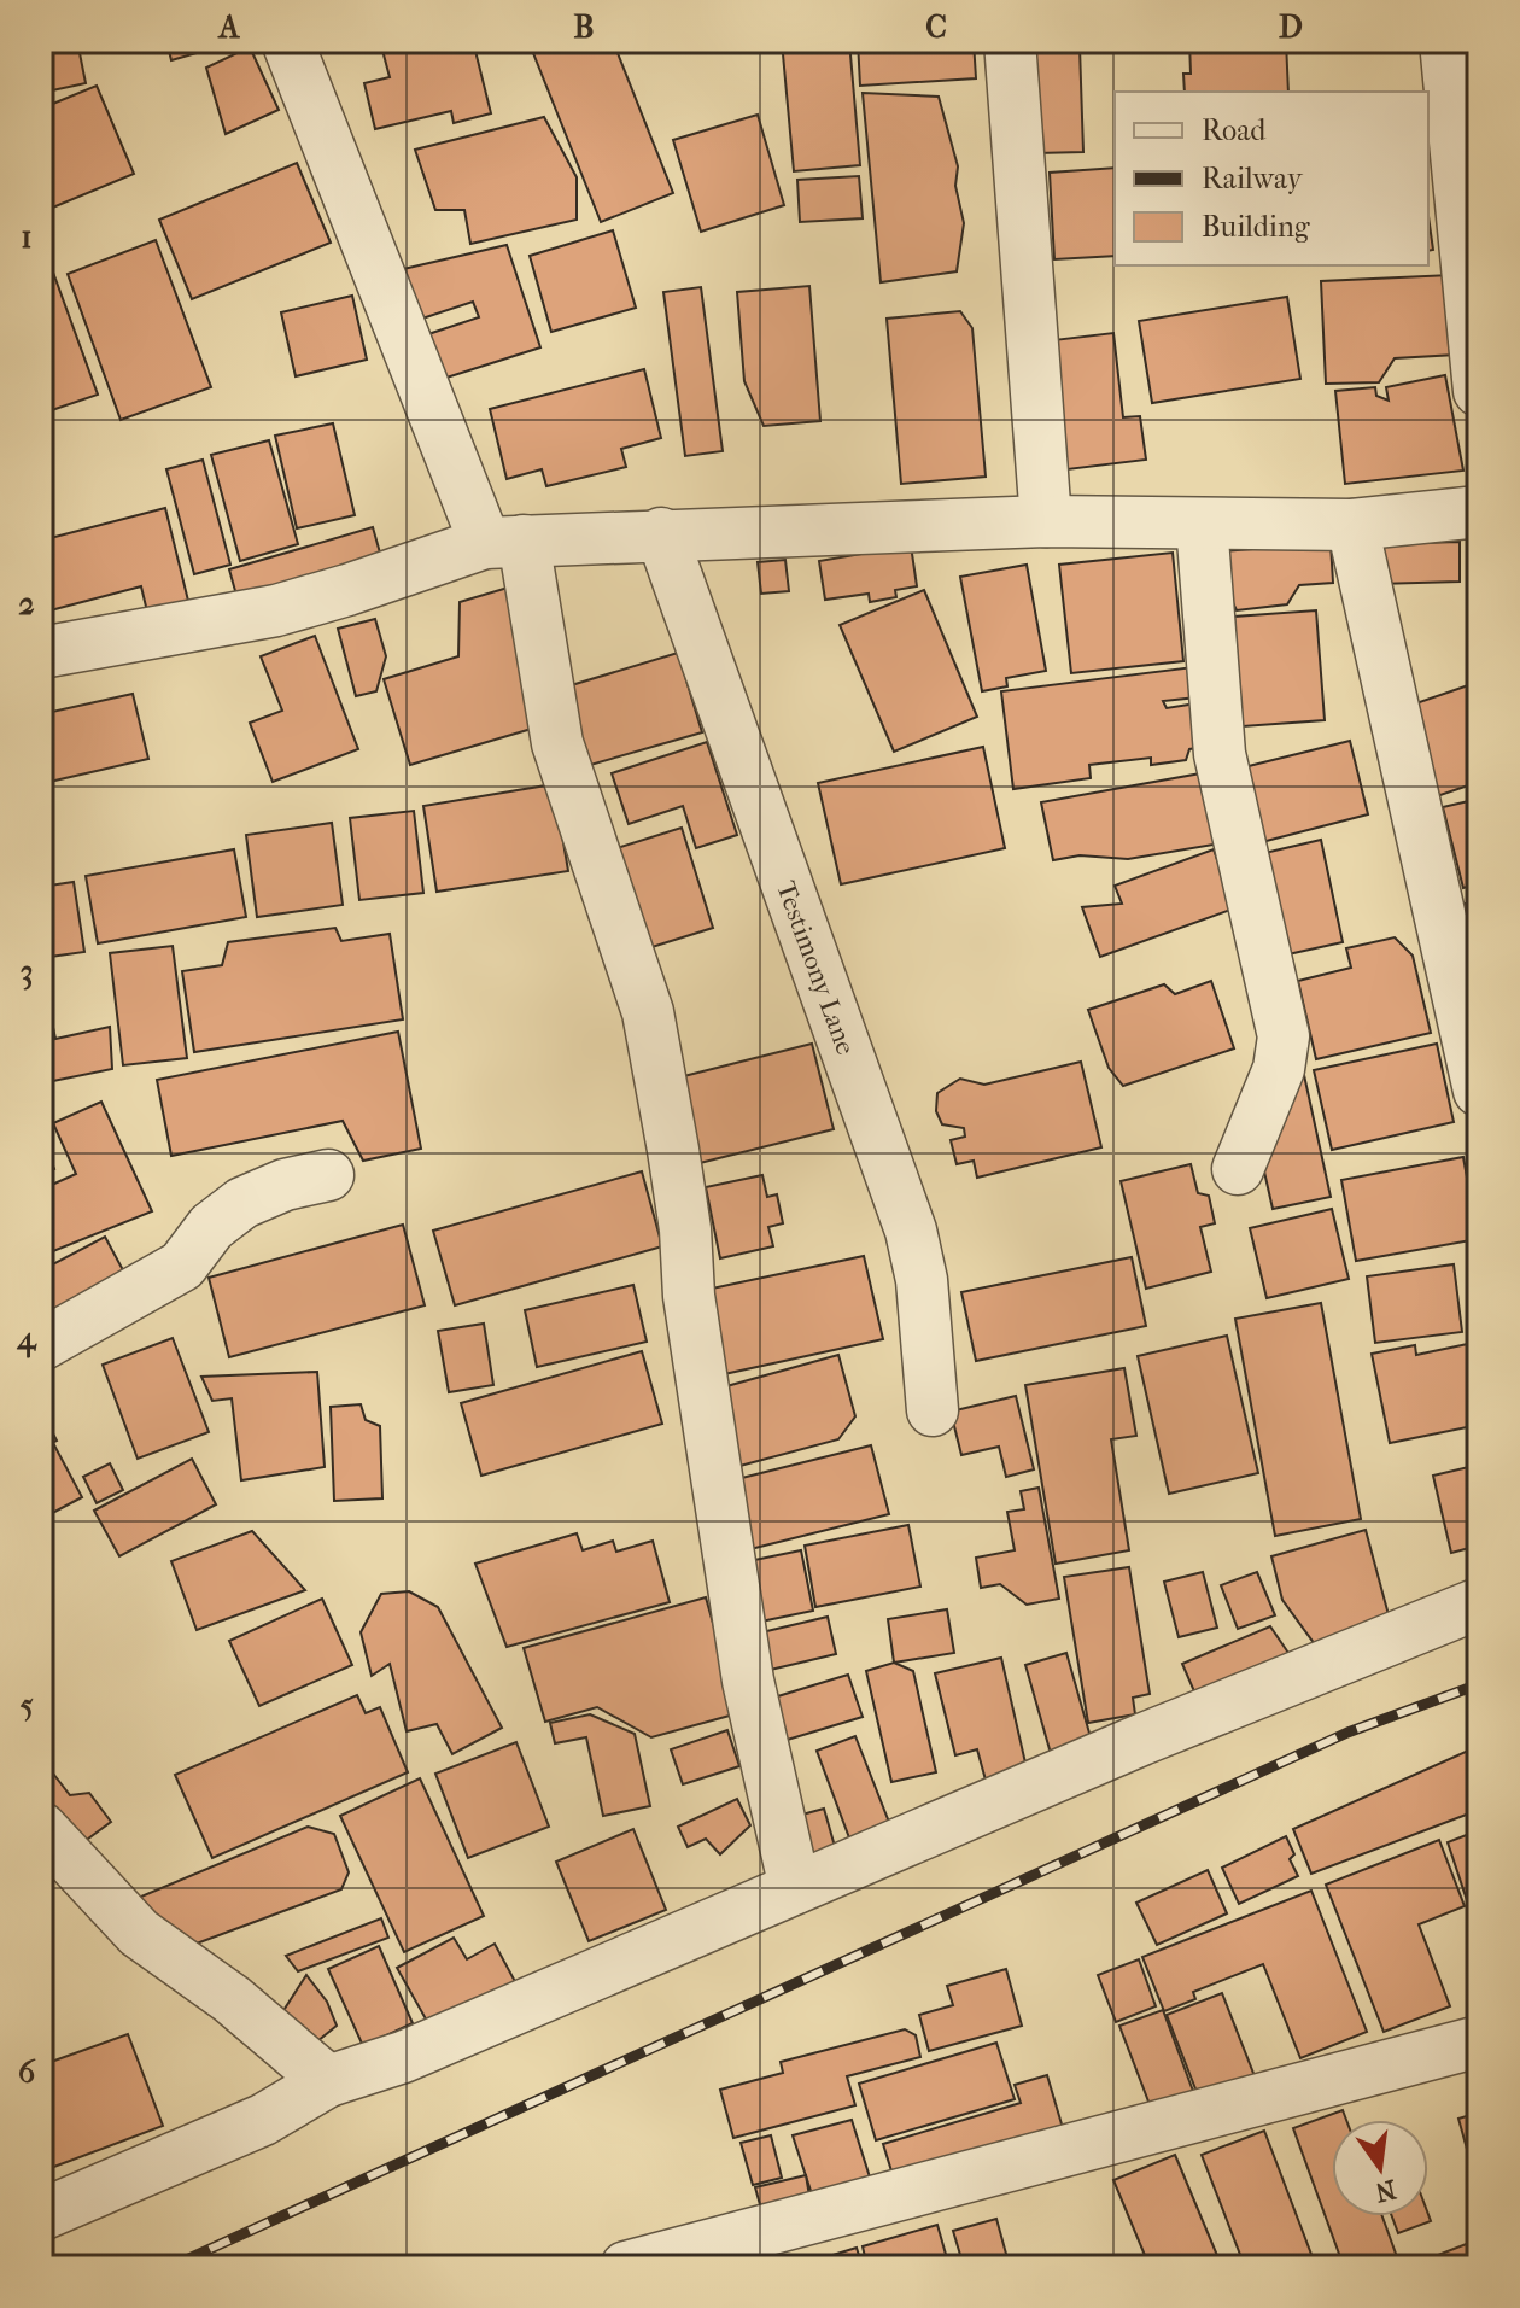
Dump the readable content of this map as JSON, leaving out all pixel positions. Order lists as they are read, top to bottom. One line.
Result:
{"streets":{"street":["Testimony Lane"]},"legend":["Road","Railway","Building"],"north":"bottom","grid":{"columns":["A","B","C","D"],"rows":["1","2","3","4","5","6"]}}
